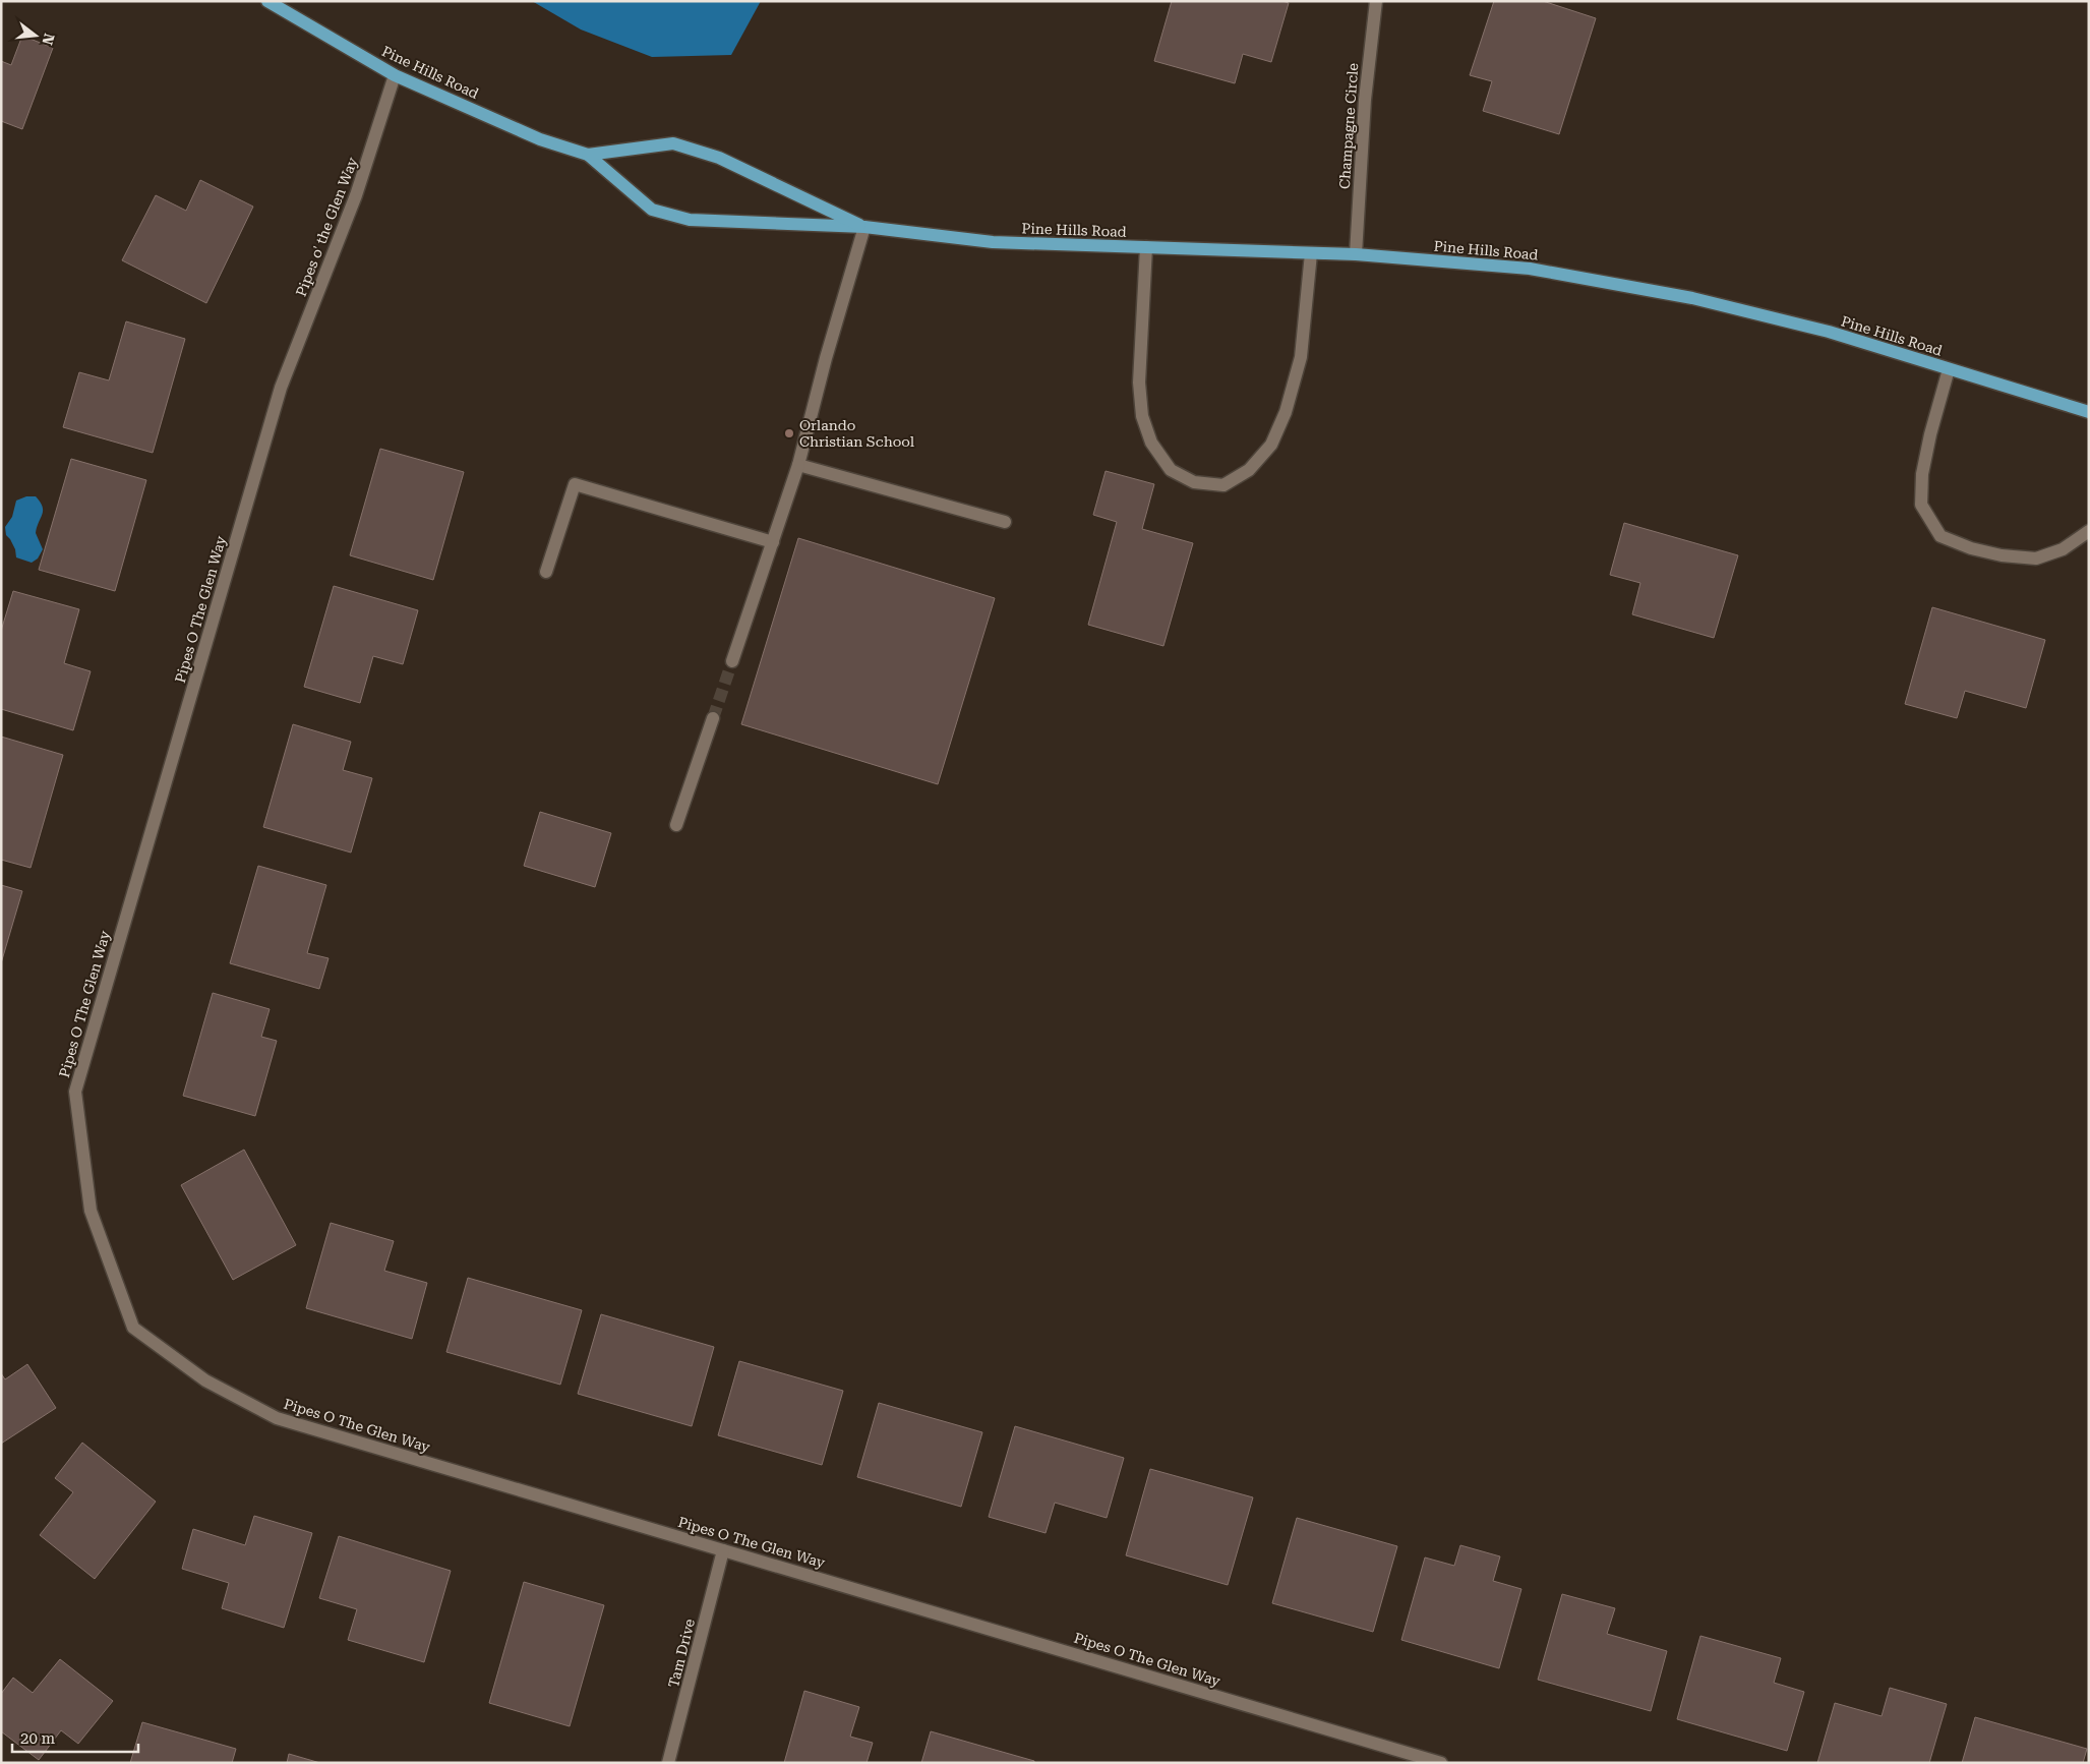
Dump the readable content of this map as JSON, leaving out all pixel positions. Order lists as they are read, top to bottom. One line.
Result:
{"streets":{"main road":["Pine Hills Road"],"street":["Champagne Circle","Pipes o' the Glen Way","Pipes O The Glen Way","Tam Drive"]},"crossings":[["Pine Hills Road","Champagne Circle"],["Pine Hills Road","Pipes o' the Glen Way"],["Pipes o' the Glen Way","Pipes O The Glen Way"],["Pipes O The Glen Way","Tam Drive"]],"places":["Orlando Christian School"],"scale_bar":"20 m","north":"right"}
